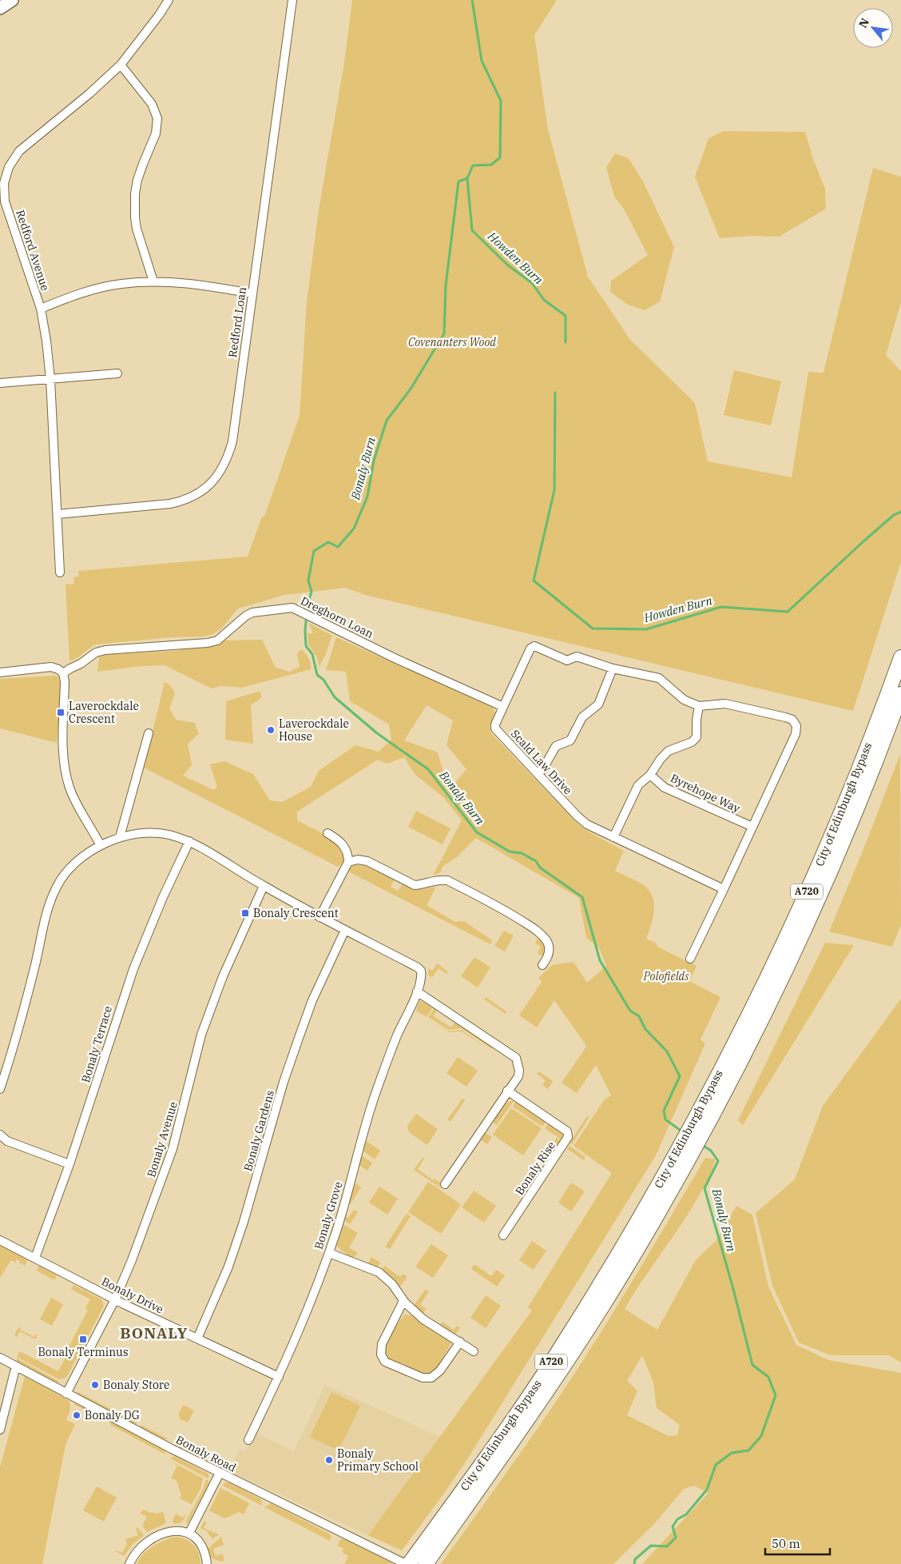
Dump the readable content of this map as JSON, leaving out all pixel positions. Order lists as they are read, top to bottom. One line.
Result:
{"streets":{"highway":["City of Edinburgh Bypass","A720"],"street":["Redford Avenue","Redford Loan","Dreghorn Loan","Scald Law Drive","Byrehope Way","Bonaly Terrace","Bonaly Gardens","Bonaly Avenue","Bonaly Rise","Bonaly Grove","Bonaly Drive","Bonaly Road"]},"crossings":[["Redford Avenue","Redford Loan"],["Dreghorn Loan","Scald Law Drive"],["Bonaly Terrace","Bonaly Drive"],["Bonaly Gardens","Bonaly Drive"],["Bonaly Avenue","Bonaly Drive"],["Bonaly Avenue","Bonaly Road"],["Bonaly Grove","Bonaly Drive"]],"districts":["BONALY"],"water":["Howden Burn","Bonaly Burn"],"parks":["Covenanters Wood","Polofields"],"places":{"transit":["Laverockdale Crescent","Bonaly Crescent","Bonaly Terminus"],"other":["Laverockdale House","Bonaly Store","Bonaly DG","Bonaly Primary School"]},"scale_bar":"50 m","north":"top left"}
